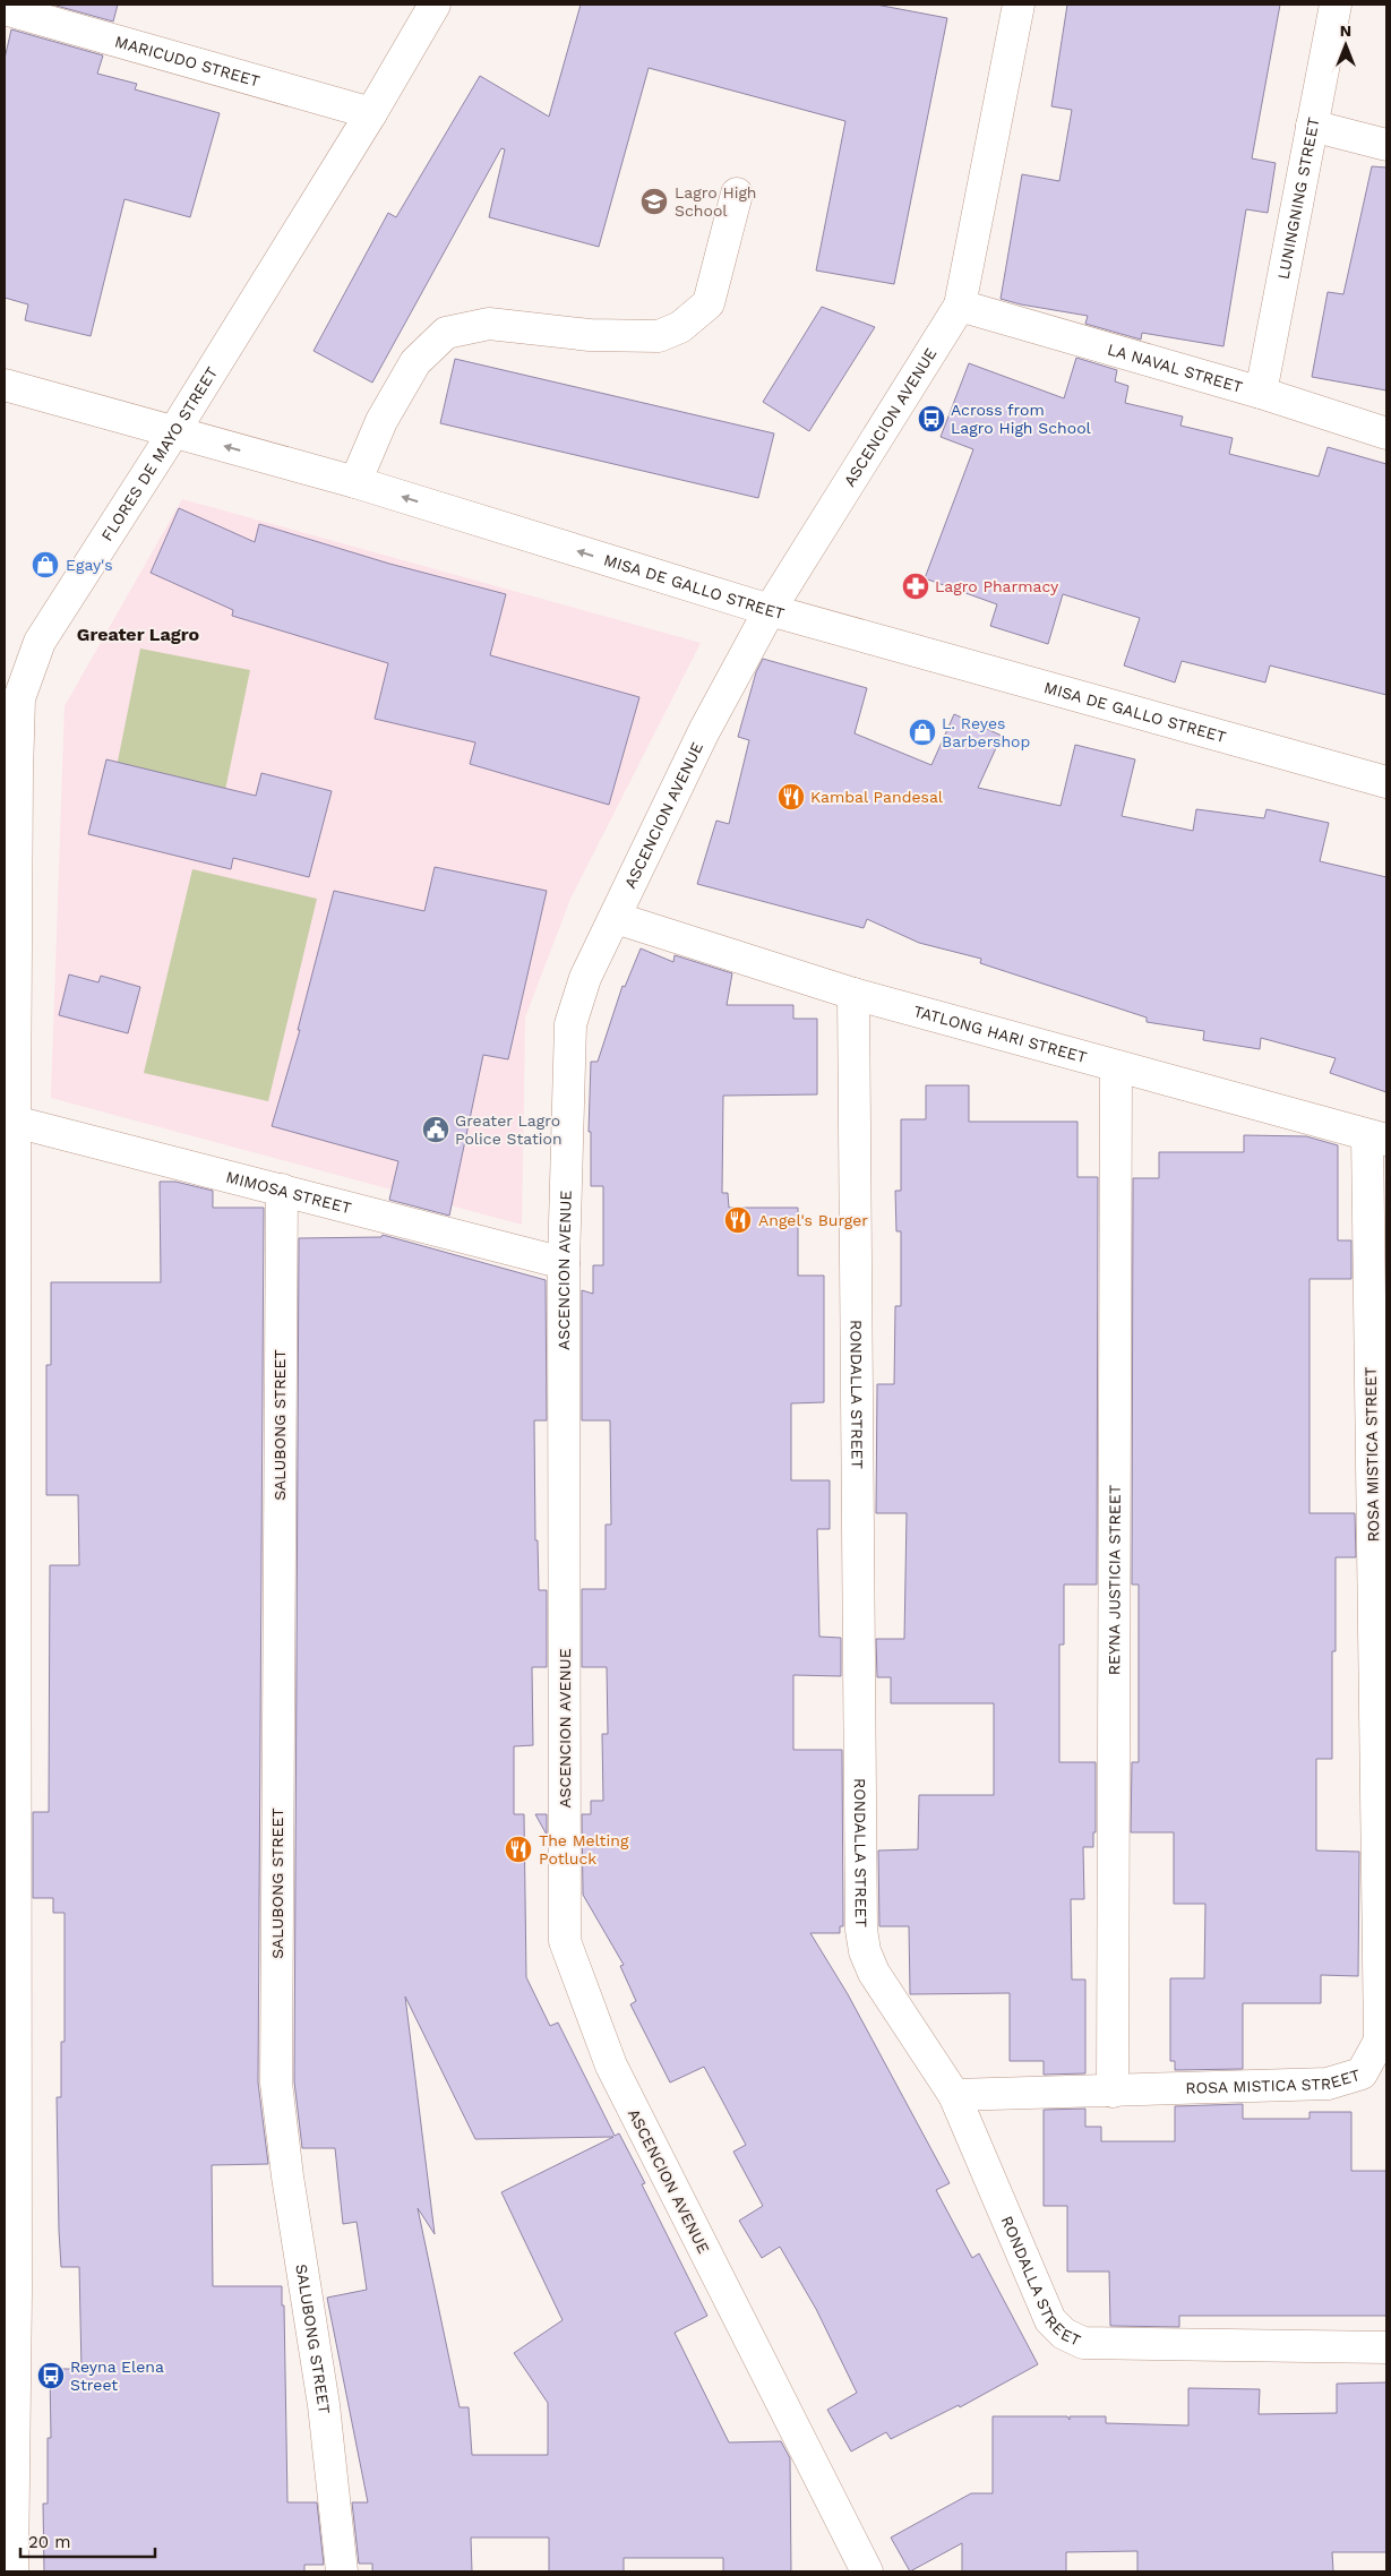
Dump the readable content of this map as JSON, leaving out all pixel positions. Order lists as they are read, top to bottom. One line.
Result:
{"streets":{"street":["MARICUDO STREET","LUNINGNING STREET","LA NAVAL STREET","ASCENCION AVENUE","FLORES DE MAYO STREET","MISA DE GALLO STREET","TATLONG HARI STREET","MIMOSA STREET","RONDALLA STREET","SALUBONG STREET","ROSA MISTICA STREET","REYNA JUSTICIA STREET"]},"crossings":[["MARICUDO STREET","FLORES DE MAYO STREET"],["LUNINGNING STREET","LA NAVAL STREET"],["LA NAVAL STREET","ASCENCION AVENUE"],["ASCENCION AVENUE","MISA DE GALLO STREET"],["ASCENCION AVENUE","TATLONG HARI STREET"],["ASCENCION AVENUE","MIMOSA STREET"],["FLORES DE MAYO STREET","MISA DE GALLO STREET"],["FLORES DE MAYO STREET","MIMOSA STREET"],["TATLONG HARI STREET","RONDALLA STREET"],["TATLONG HARI STREET","ROSA MISTICA STREET"],["TATLONG HARI STREET","REYNA JUSTICIA STREET"],["MIMOSA STREET","SALUBONG STREET"],["RONDALLA STREET","ROSA MISTICA STREET"],["ROSA MISTICA STREET","REYNA JUSTICIA STREET"]],"one_way":["MISA DE GALLO STREET"],"districts":["Greater Lagro"],"places":{"school or university":["Lagro High School"],"bus stop":["Across from Lagro High School","Reyna Elena Street"],"shop":["Egay's","L. Reyes Barbershop"],"pharmacy":["Lagro Pharmacy"],"restaurant":["Kambal Pandesal","Angel's Burger","The Melting Potluck"],"public building":["Greater Lagro Police Station"]},"scale_bar":"20 m","north":"top"}
